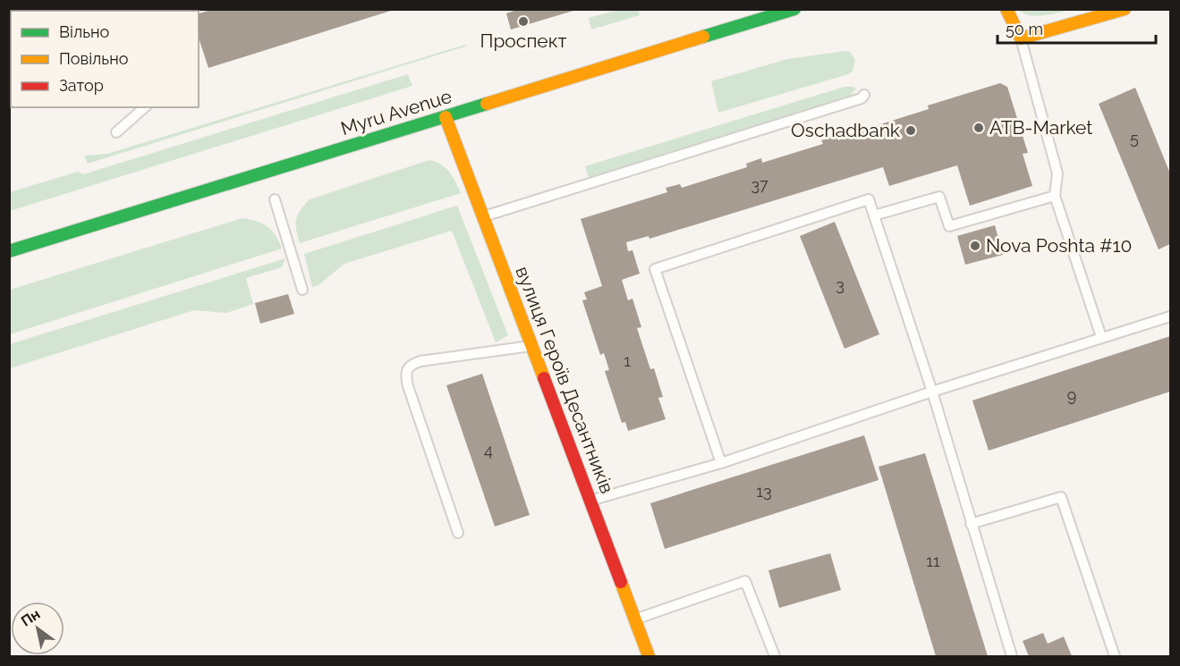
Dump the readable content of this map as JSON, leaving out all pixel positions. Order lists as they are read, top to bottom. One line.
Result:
{"streets":{"main road":["Myru Avenue","вулиця Героїв Десантників"]},"crossings":[["Myru Avenue","вулиця Героїв Десантників"]],"places":["Проспект","ATB-Market","Oschadbank","Nova Poshta #10"],"house_numbers":["5","37","3","1","9","4","13","11"],"legend":["Вільно","Повільно","Затор"],"scale_bar":"50 m","north":"top left"}
